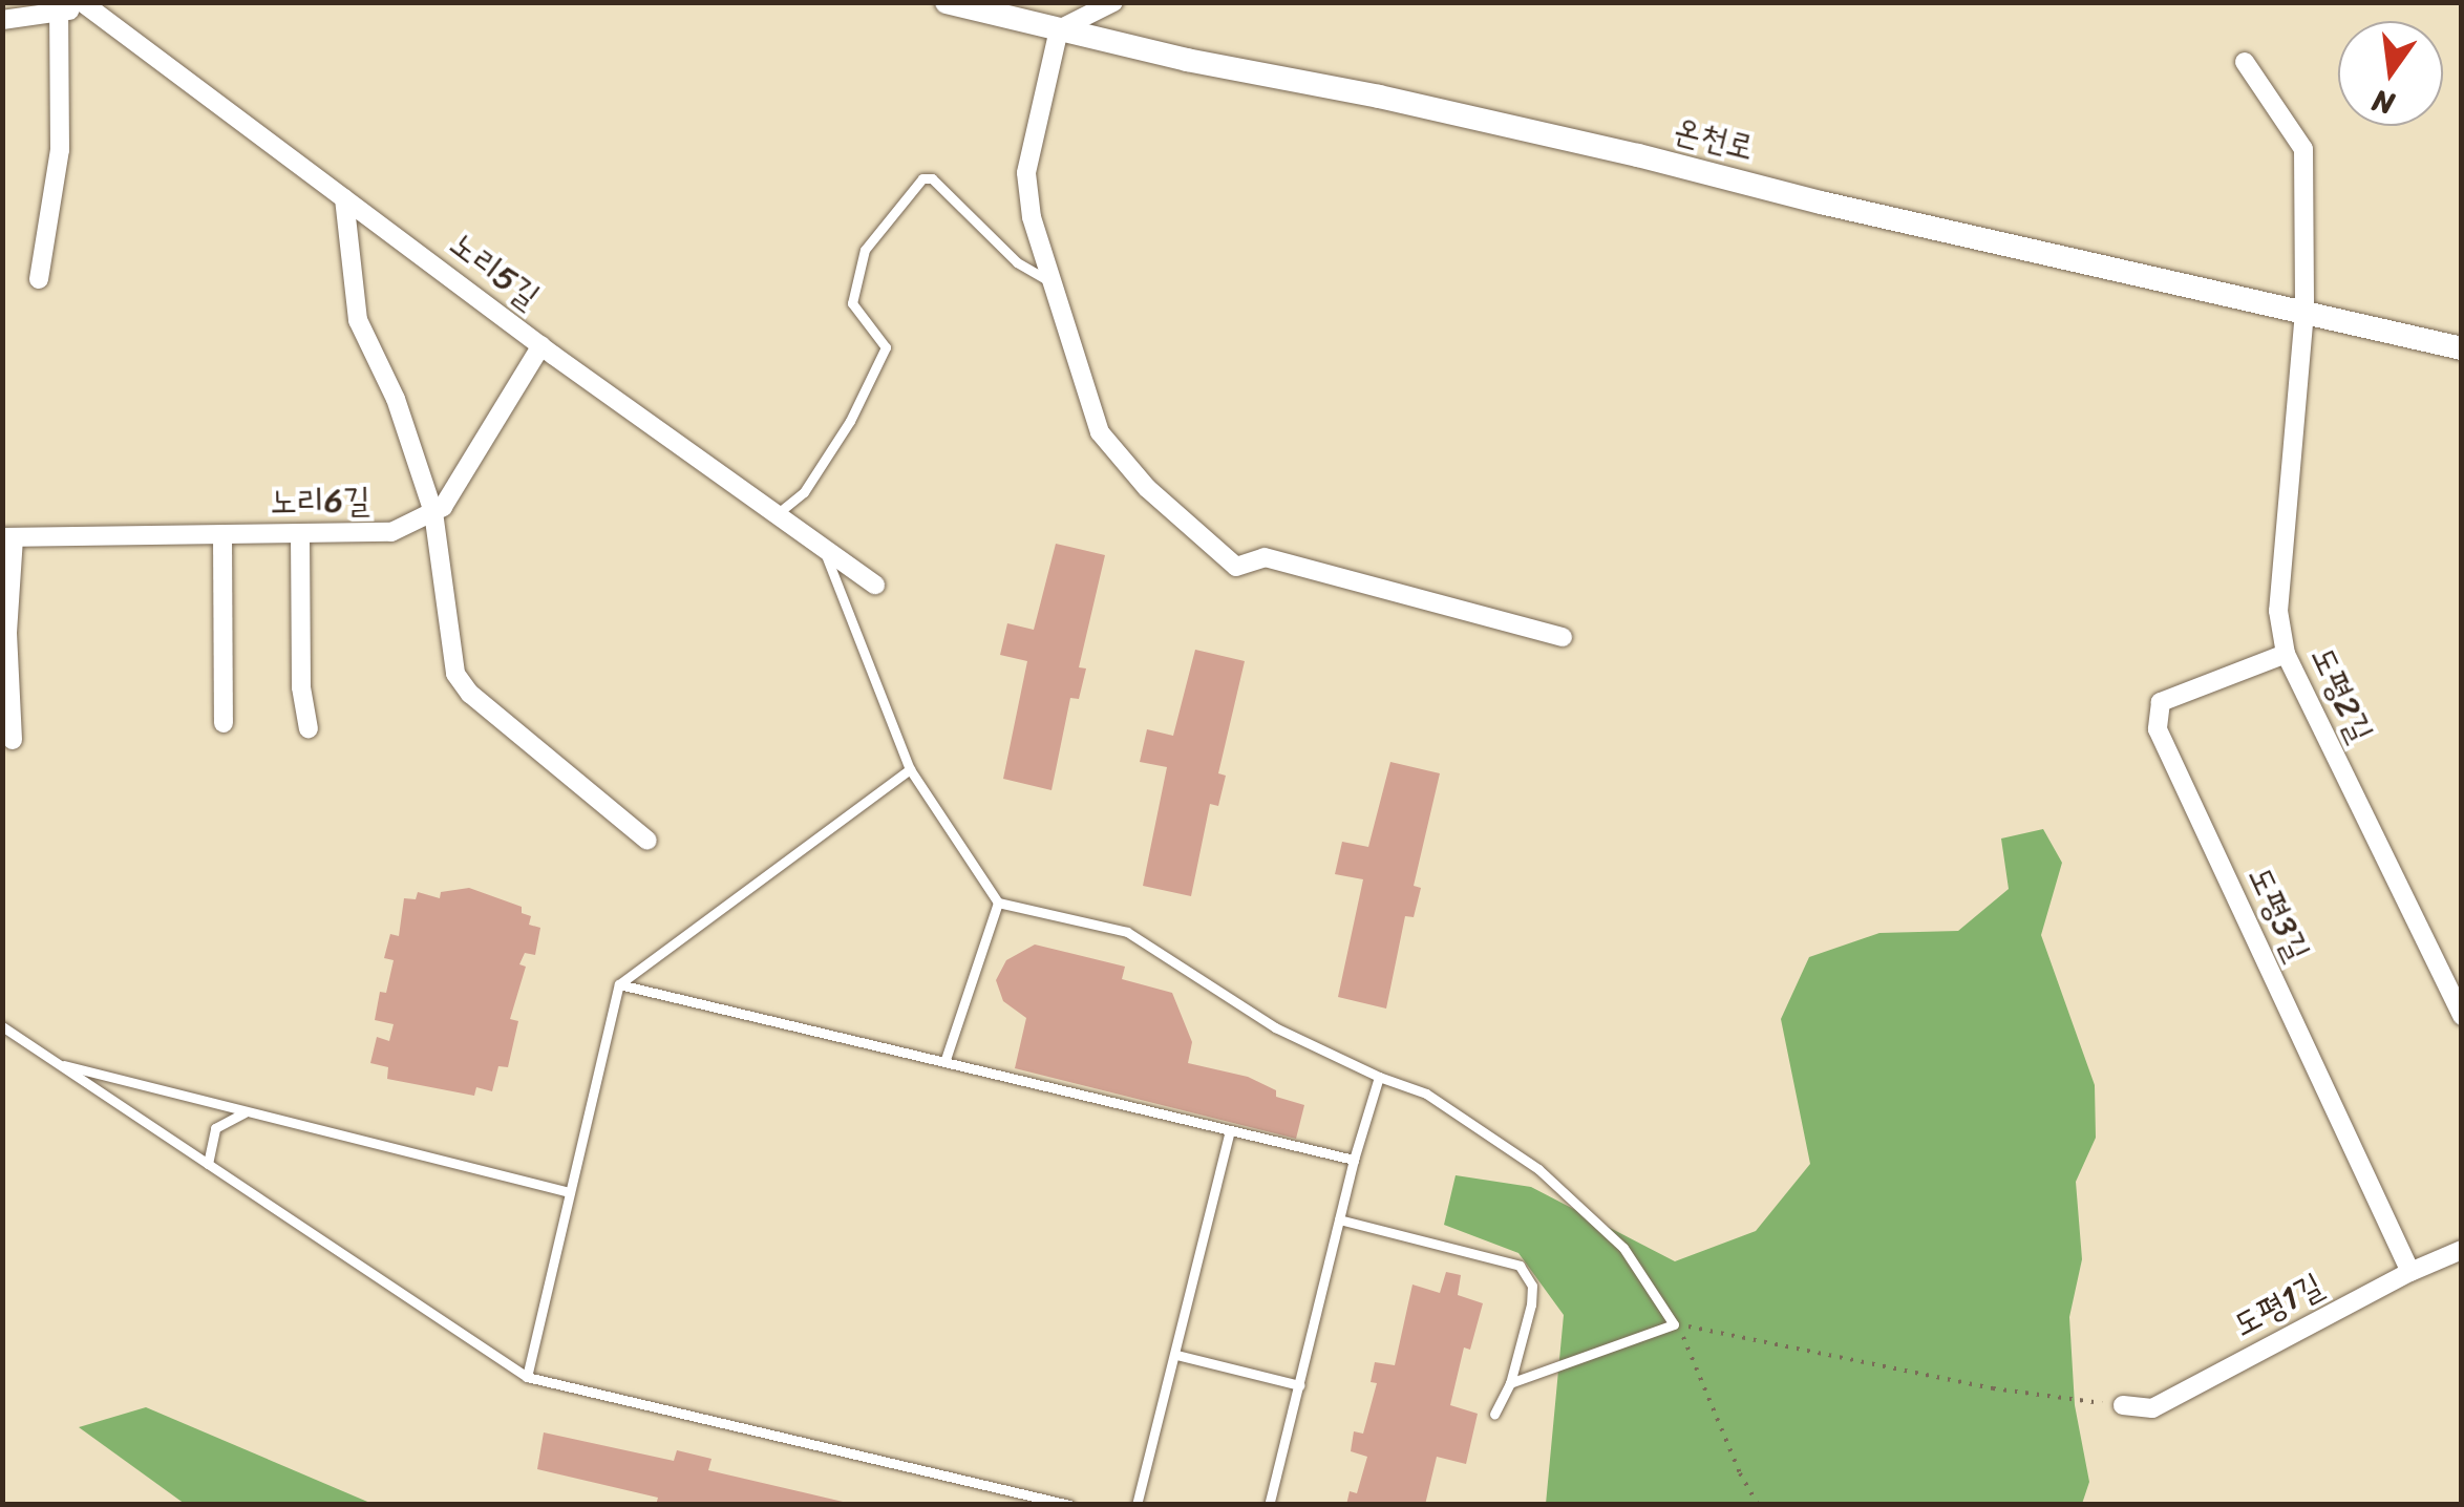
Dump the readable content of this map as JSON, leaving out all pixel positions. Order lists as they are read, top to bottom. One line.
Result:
{"streets":{"street":["온천로","노리5길","노리6길","도평2길","도평3길","도평1길"]},"crossings":[["온천로","도평2길"],["노리5길","노리6길"],["도평2길","도평3길"],["도평3길","도평1길"]],"north":"bottom"}
